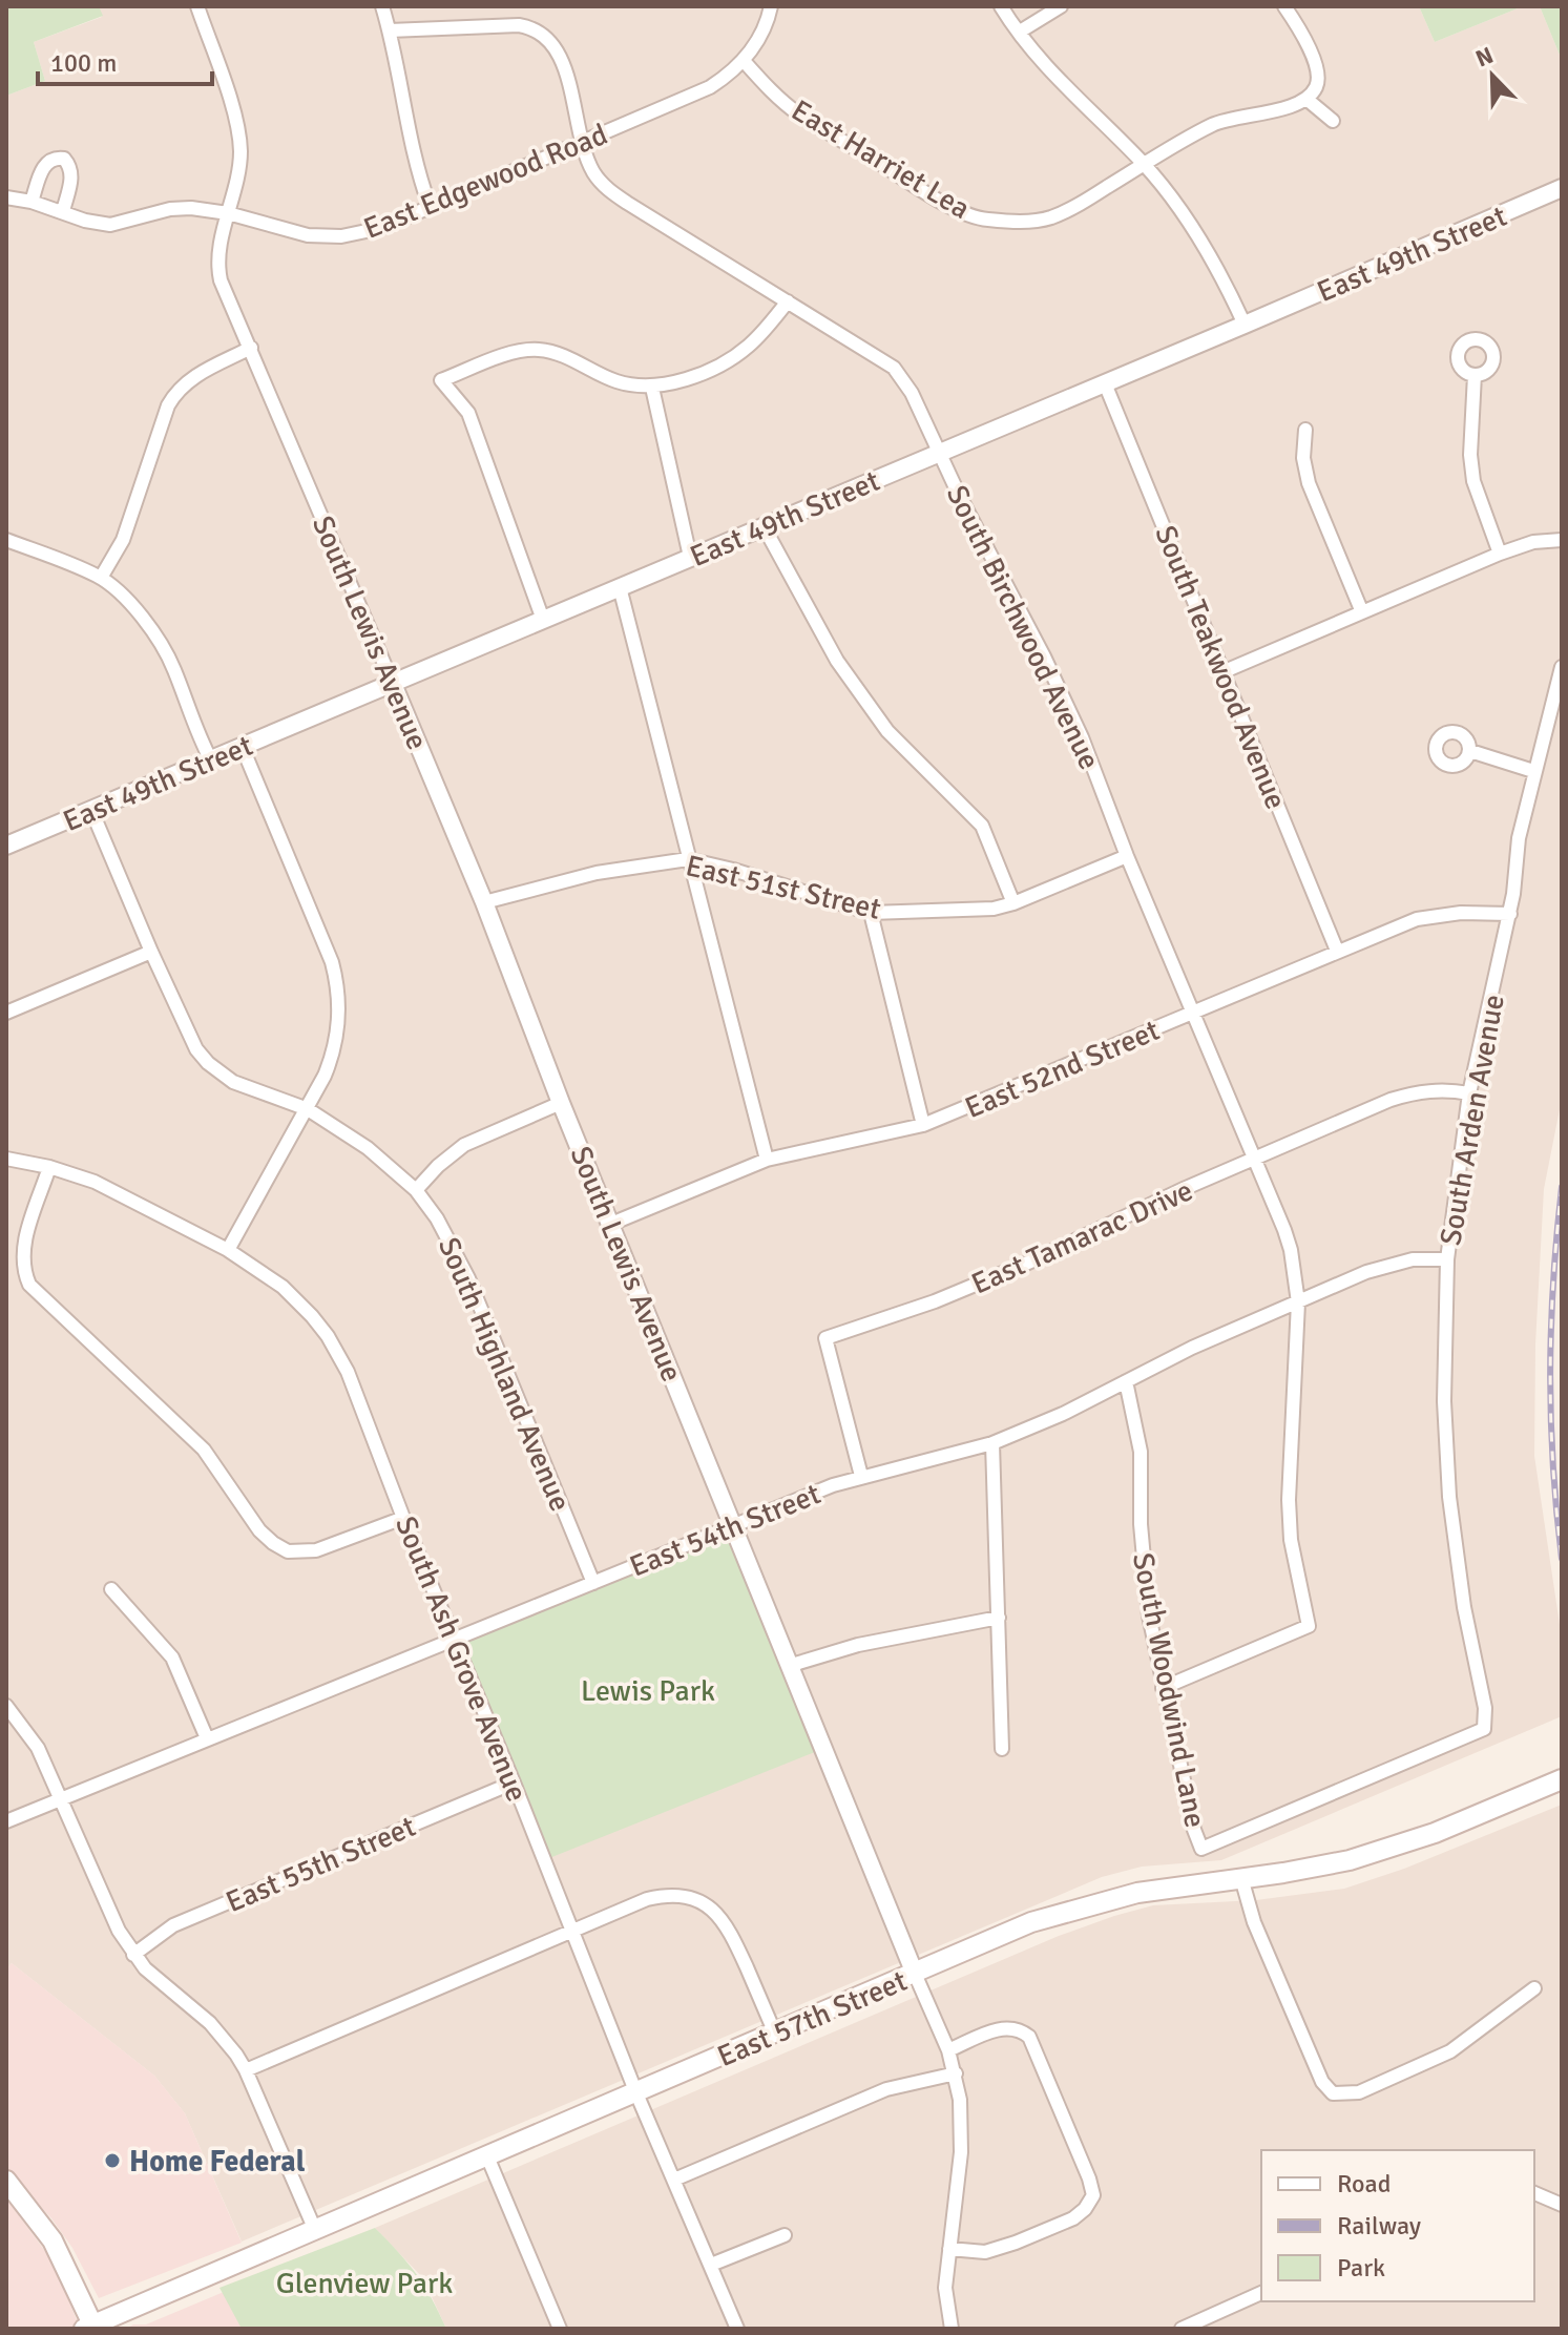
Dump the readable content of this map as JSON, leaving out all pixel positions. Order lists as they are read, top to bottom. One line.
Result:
{"streets":{"main road":["East 57th Street"],"street":["East Harriet Lea","East Edgewood Road","East 49th Street","South Birchwood Avenue","South Lewis Avenue","South Teakwood Avenue","East 51st Street","East 52nd Street","South Arden Avenue","East Tamarac Drive","South Highland Avenue","East 54th Street","South Ash Grove Avenue","South Woodwind Lane","East 55th Street"]},"crossings":[["East Harriet Lea","East Edgewood Road"],["East Edgewood Road","South Birchwood Avenue"],["East Edgewood Road","South Lewis Avenue"],["East 49th Street","South Birchwood Avenue"],["East 49th Street","South Lewis Avenue"],["East 49th Street","South Teakwood Avenue"],["East 49th Street","South Highland Avenue"],["South Birchwood Avenue","East 51st Street"],["South Birchwood Avenue","East 52nd Street"],["South Birchwood Avenue","East Tamarac Drive"],["South Birchwood Avenue","East 54th Street"],["South Birchwood Avenue","South Woodwind Lane"],["South Lewis Avenue","East 51st Street"],["South Lewis Avenue","East 52nd Street"],["South Lewis Avenue","East 54th Street"],["South Lewis Avenue","East 57th Street"],["South Teakwood Avenue","East 52nd Street"],["East 52nd Street","South Arden Avenue"],["South Arden Avenue","East Tamarac Drive"],["South Arden Avenue","East 54th Street"],["South Arden Avenue","South Woodwind Lane"],["East Tamarac Drive","East 54th Street"],["South Highland Avenue","East 54th Street"],["East 54th Street","South Ash Grove Avenue"],["East 54th Street","South Woodwind Lane"],["South Ash Grove Avenue","East 55th Street"],["South Ash Grove Avenue","East 57th Street"]],"parks":["Lewis Park","Glenview Park"],"places":["Home Federal"],"legend":["Road","Railway","Park"],"scale_bar":"100 m","north":"top left"}
